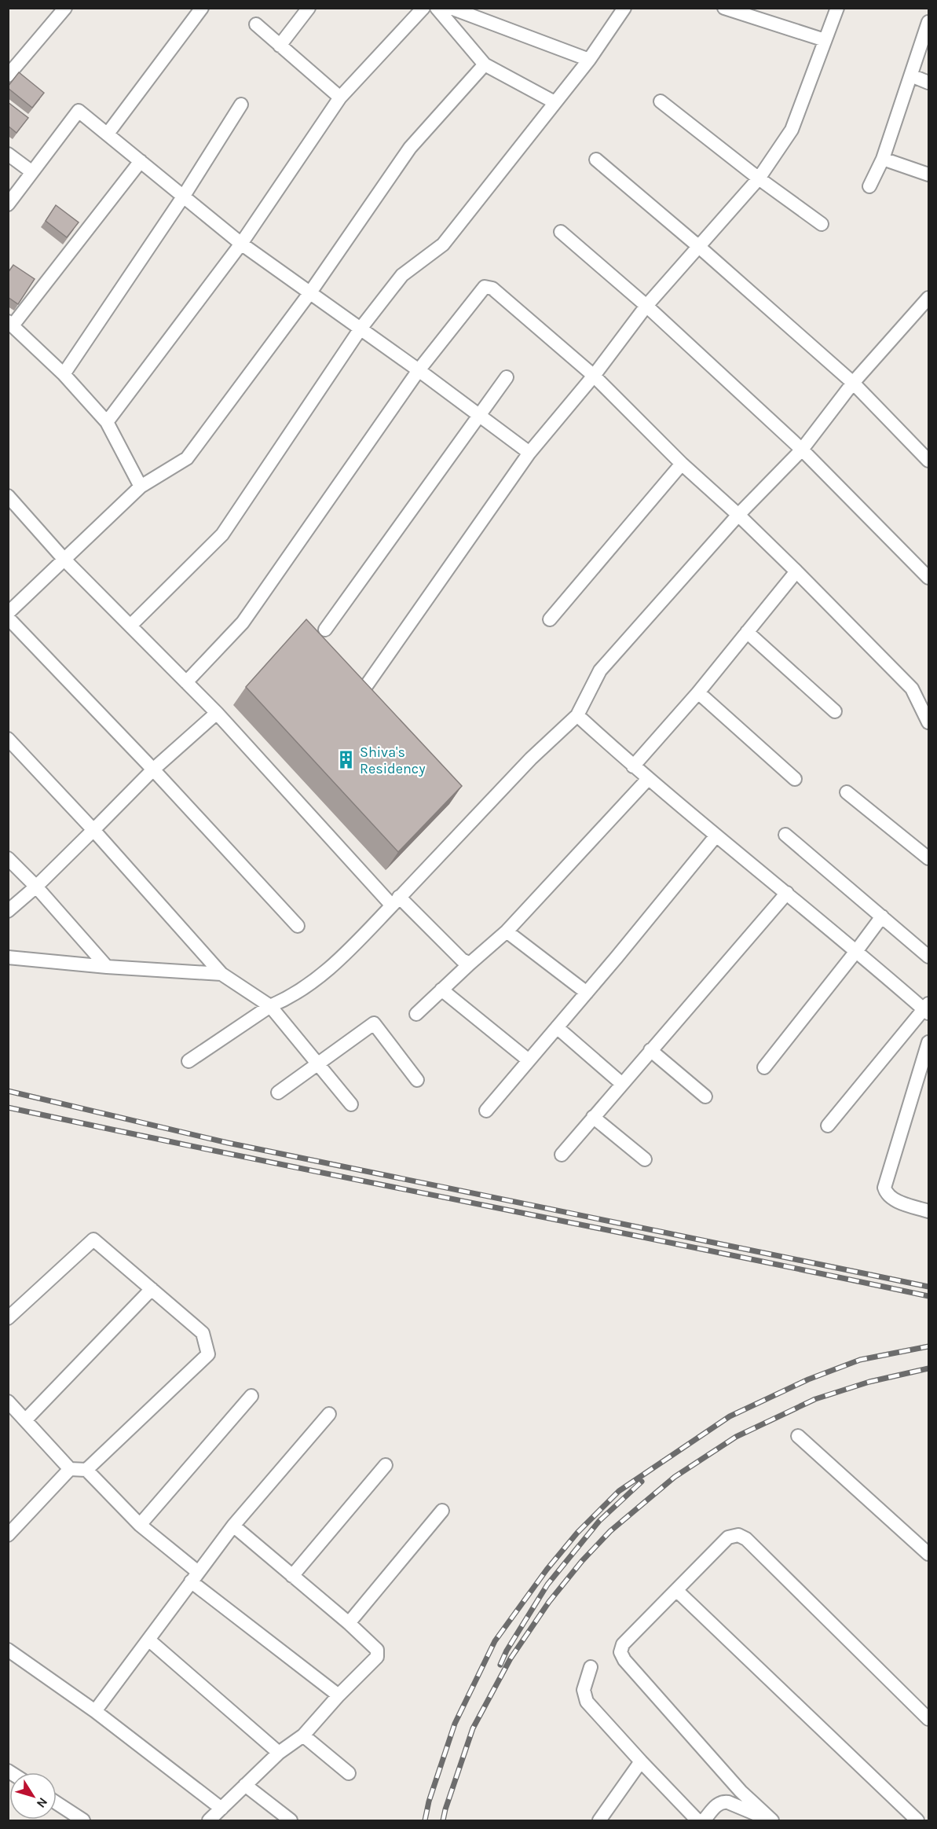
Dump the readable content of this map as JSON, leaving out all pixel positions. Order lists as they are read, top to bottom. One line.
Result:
{"places":{"building":["Shiva's Residency"]},"north":"bottom right"}
